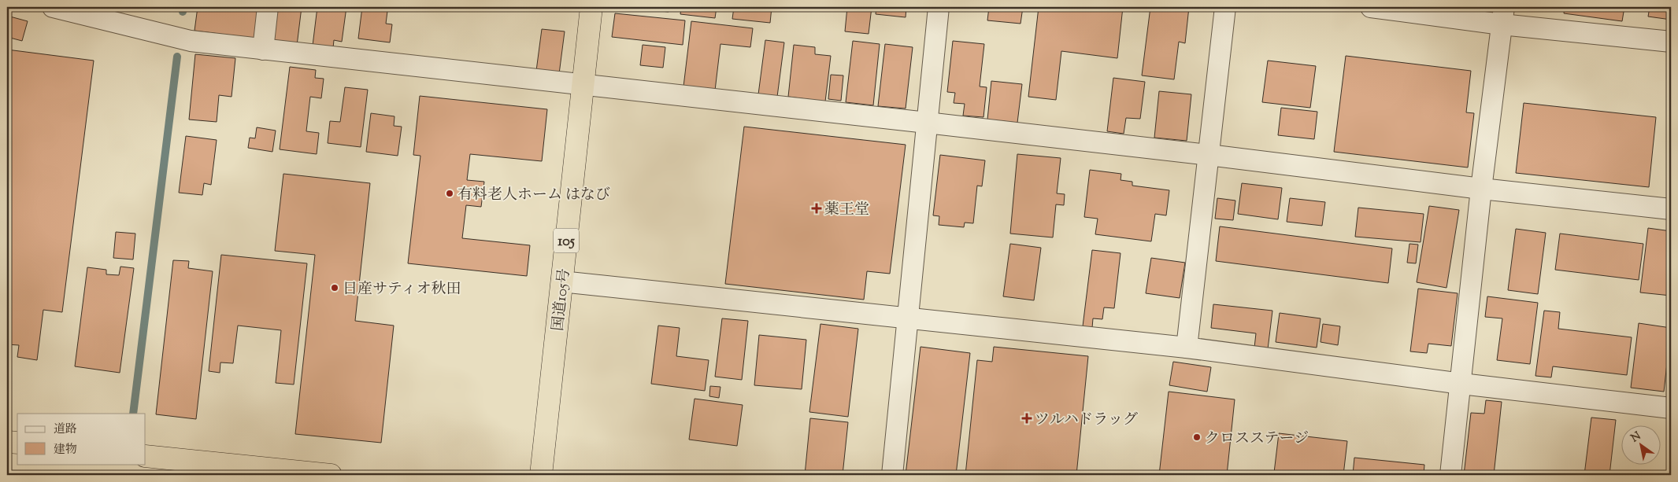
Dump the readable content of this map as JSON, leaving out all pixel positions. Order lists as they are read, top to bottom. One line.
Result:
{"streets":{"highway":["105","国道105号"]},"places":{"other":["有料老人ホーム はなび","日産サティオ秋田","クロスステージ"],"health":["薬王堂","ツルハドラッグ"]},"legend":["道路","建物"],"north":"top left"}
